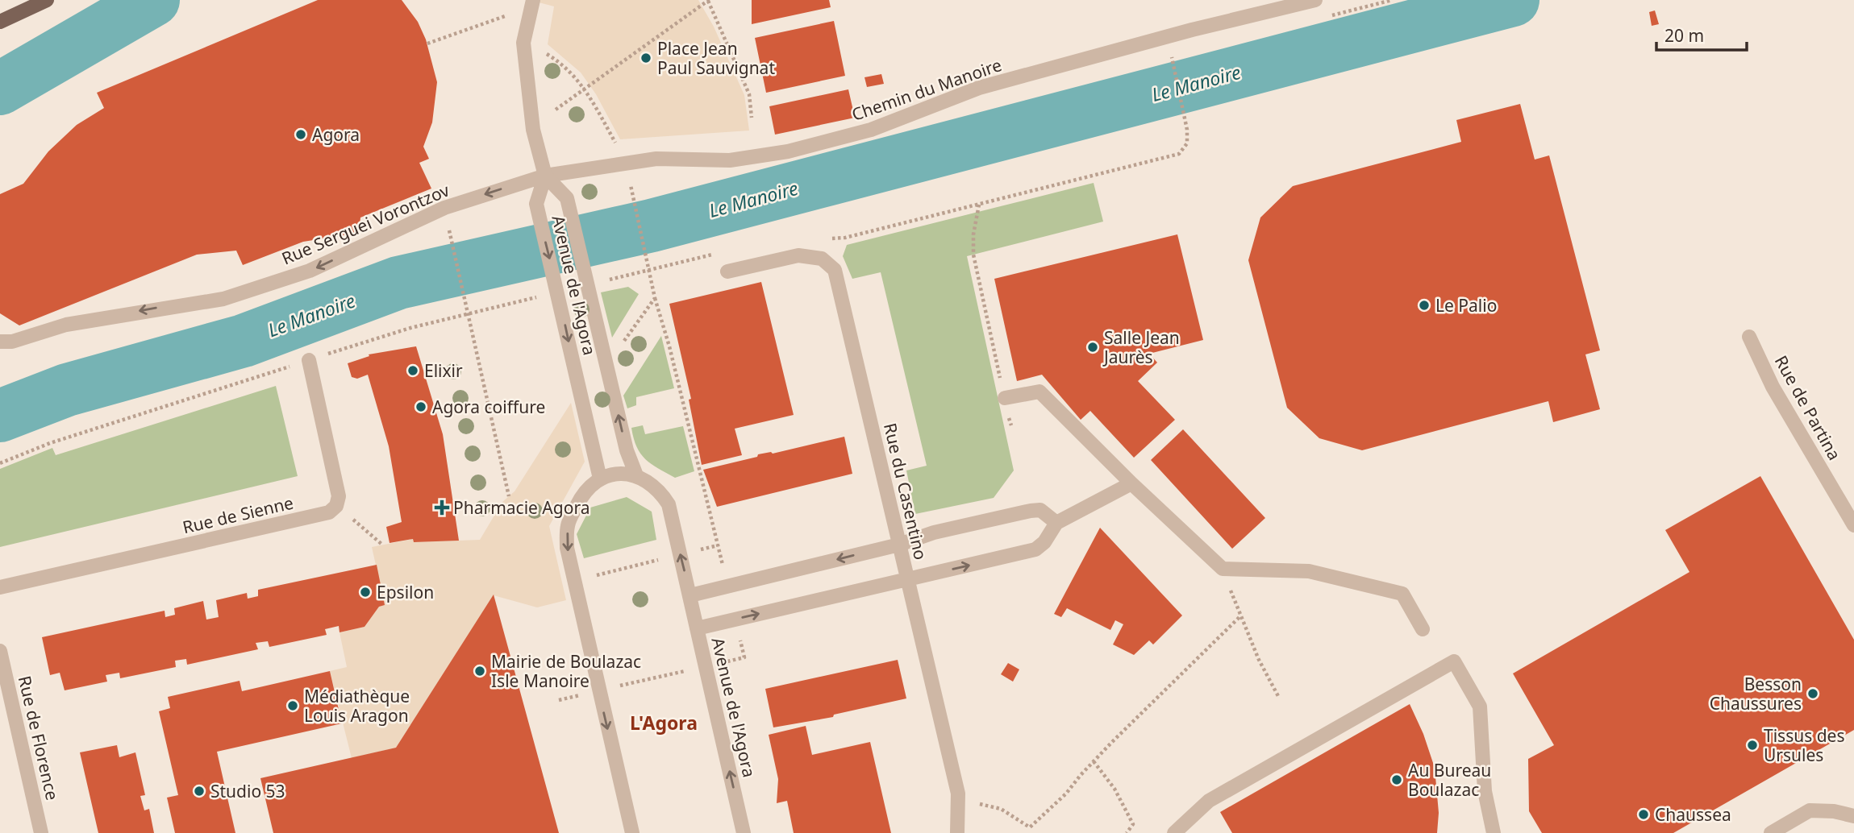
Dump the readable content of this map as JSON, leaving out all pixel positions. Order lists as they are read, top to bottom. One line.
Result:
{"streets":{"street":["Chemin du Manoire","Rue Serguei Vorontzov","Avenue de l'Agora","Rue de Partina","Rue du Casentino","Rue de Sienne","Rue de Florence"]},"crossings":[["Chemin du Manoire","Rue Serguei Vorontzov"],["Chemin du Manoire","Avenue de l'Agora"],["Rue Serguei Vorontzov","Avenue de l'Agora"]],"one_way":["Rue Serguei Vorontzov"],"districts":["L'Agora"],"water":["Le Manoire"],"places":{"other":["Place Jean Paul Sauvignat","Agora","Le Palio","Salle Jean Jaurès","Elixir","Agora coiffure","Epsilon","Mairie de Boulazac Isle Manoire","Besson Chaussures","Médiathèque Louis Aragon","Tissus des Ursules","Au Bureau Boulazac","Studio 53","Chaussea"],"health":["Pharmacie Agora"]},"scale_bar":"20 m"}
